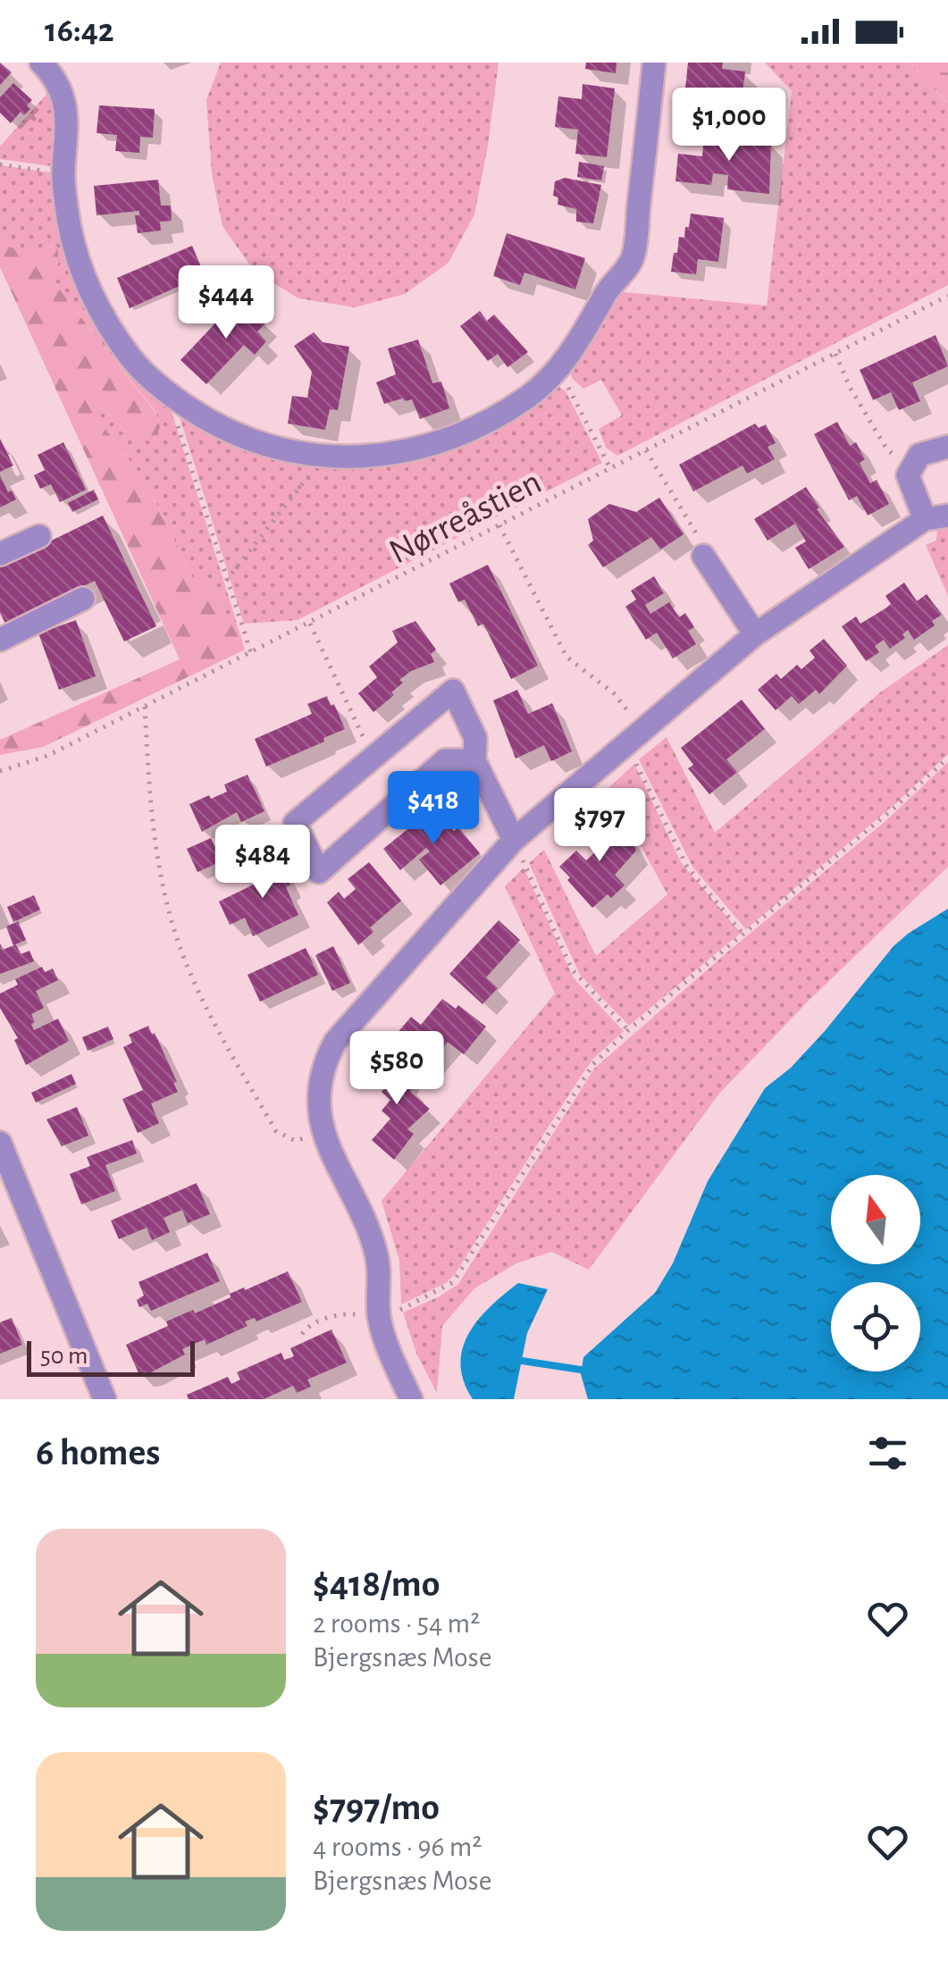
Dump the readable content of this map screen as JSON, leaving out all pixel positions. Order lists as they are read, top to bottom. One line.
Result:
{"streets":{"path":["Nørreåstien"]},"scale_bar":"50 m","north":"top","page":{"status":"16:42","price":["$1,000","$444","$418","$797","$484","$580"],"scale":"50 m","heading":"6 homes","list":[{"name":"$418/mo","note":"2 rooms · 54 m² · Bjergsnæs Mose"},{"name":"$797/mo","note":"4 rooms · 96 m² · Bjergsnæs Mose"}]}}
